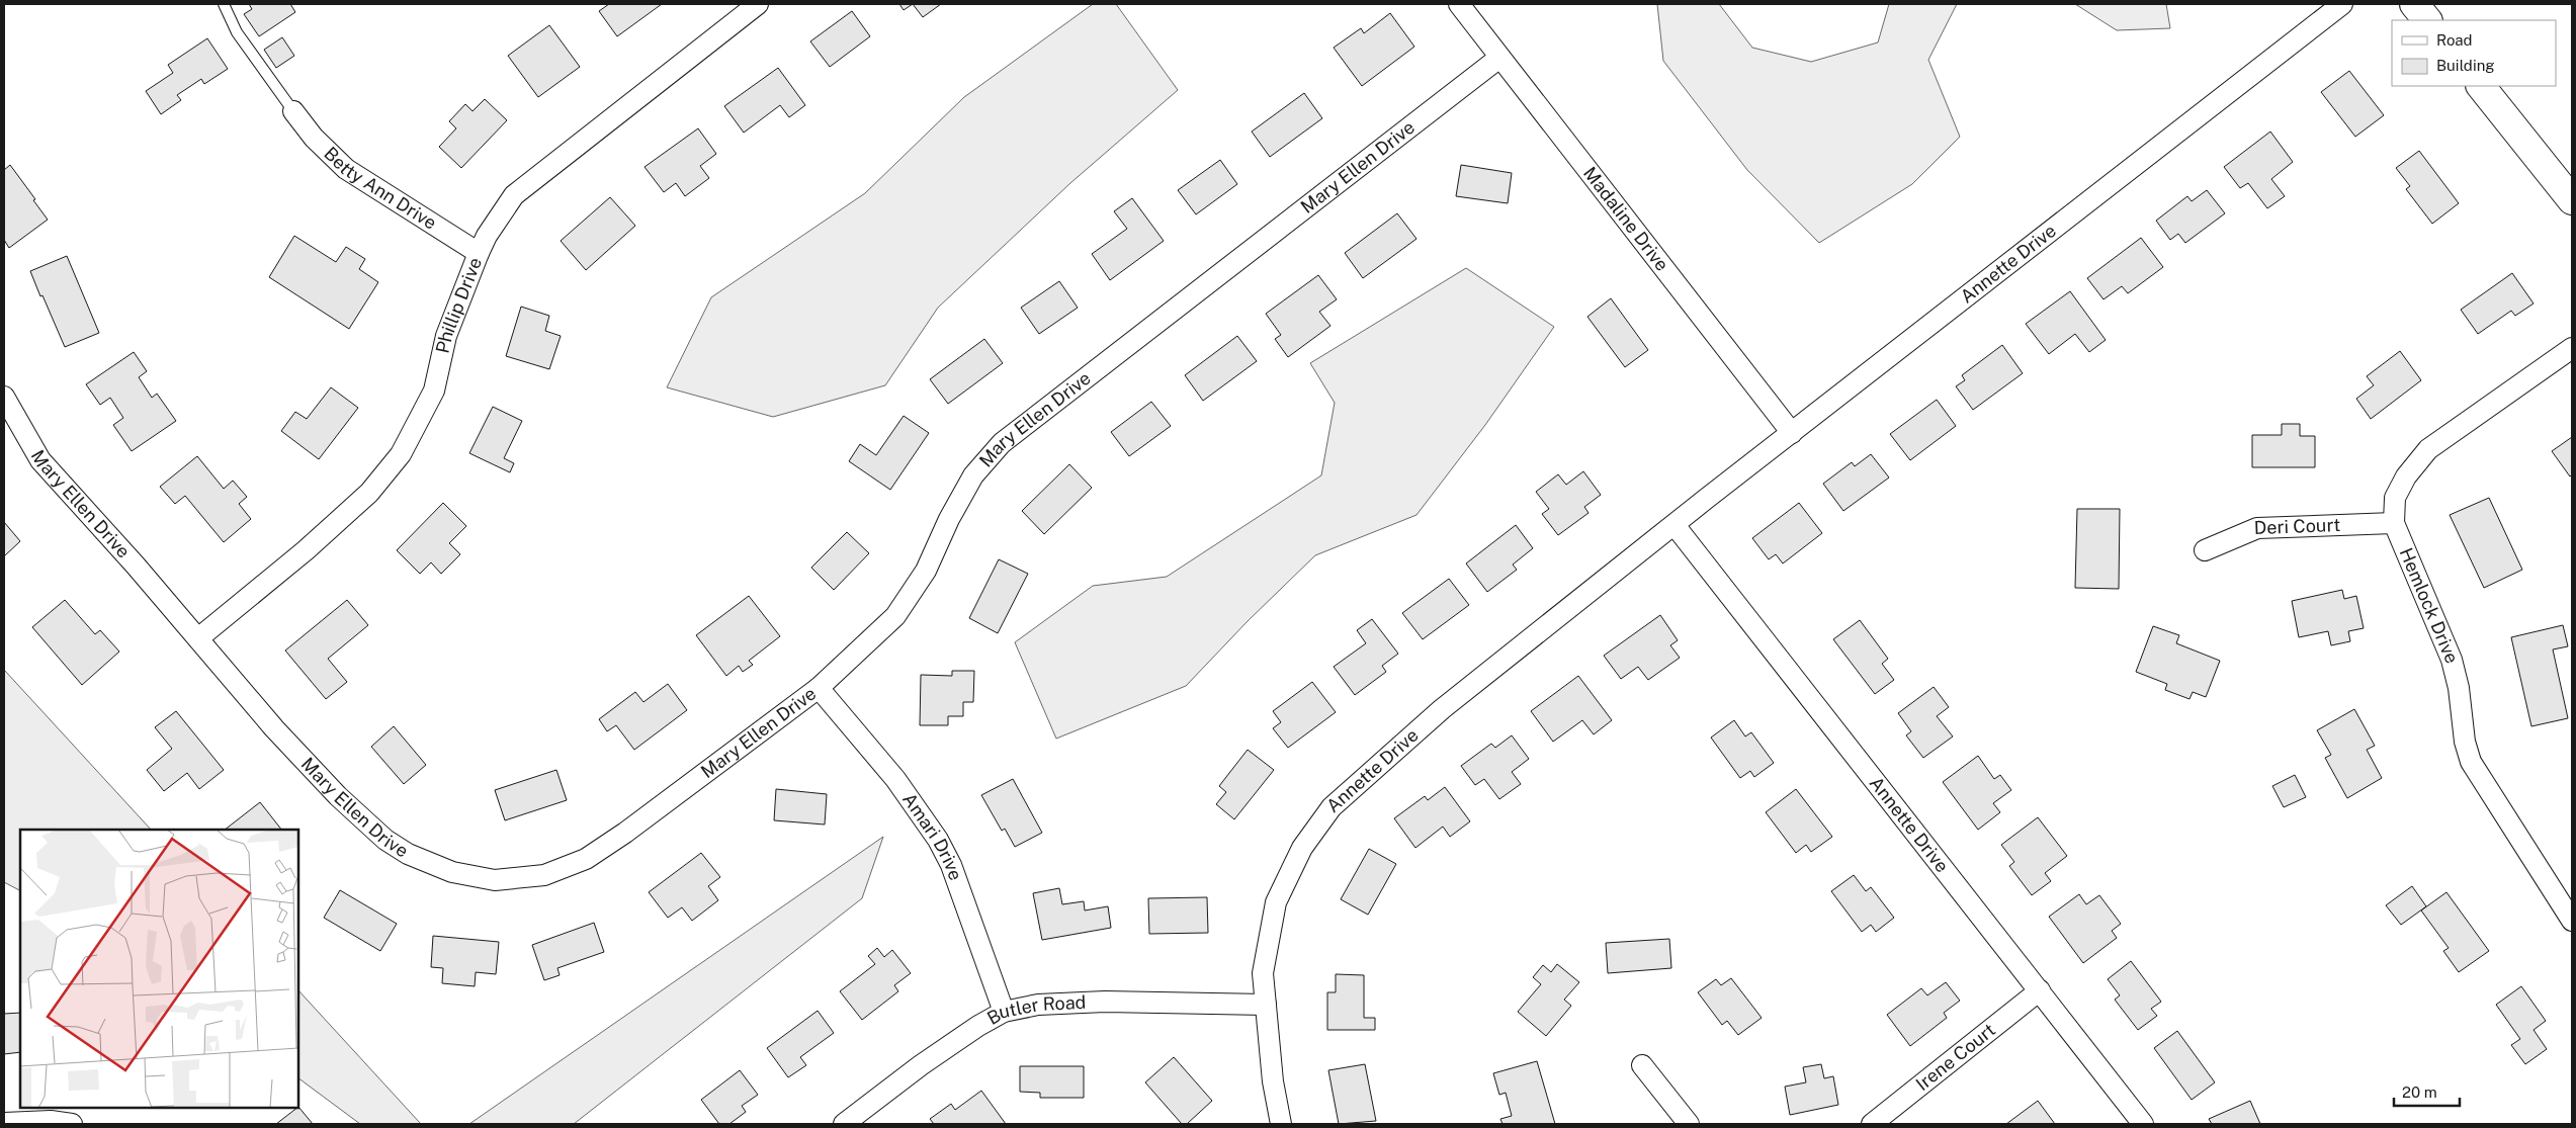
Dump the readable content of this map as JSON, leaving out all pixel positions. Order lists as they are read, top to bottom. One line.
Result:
{"streets":{"street":["Mary Ellen Drive","Betty Ann Drive","Madaline Drive","Annette Drive","Phillip Drive","Deri Court","Hemlock Drive","Amari Drive","Butler Road","Irene Court"]},"crossings":[["Mary Ellen Drive","Madaline Drive"],["Mary Ellen Drive","Phillip Drive"],["Mary Ellen Drive","Amari Drive"],["Betty Ann Drive","Phillip Drive"],["Madaline Drive","Annette Drive"],["Annette Drive","Butler Road"],["Annette Drive","Irene Court"],["Deri Court","Hemlock Drive"],["Amari Drive","Butler Road"]],"legend":["Road","Building"],"scale_bar":"20 m"}
